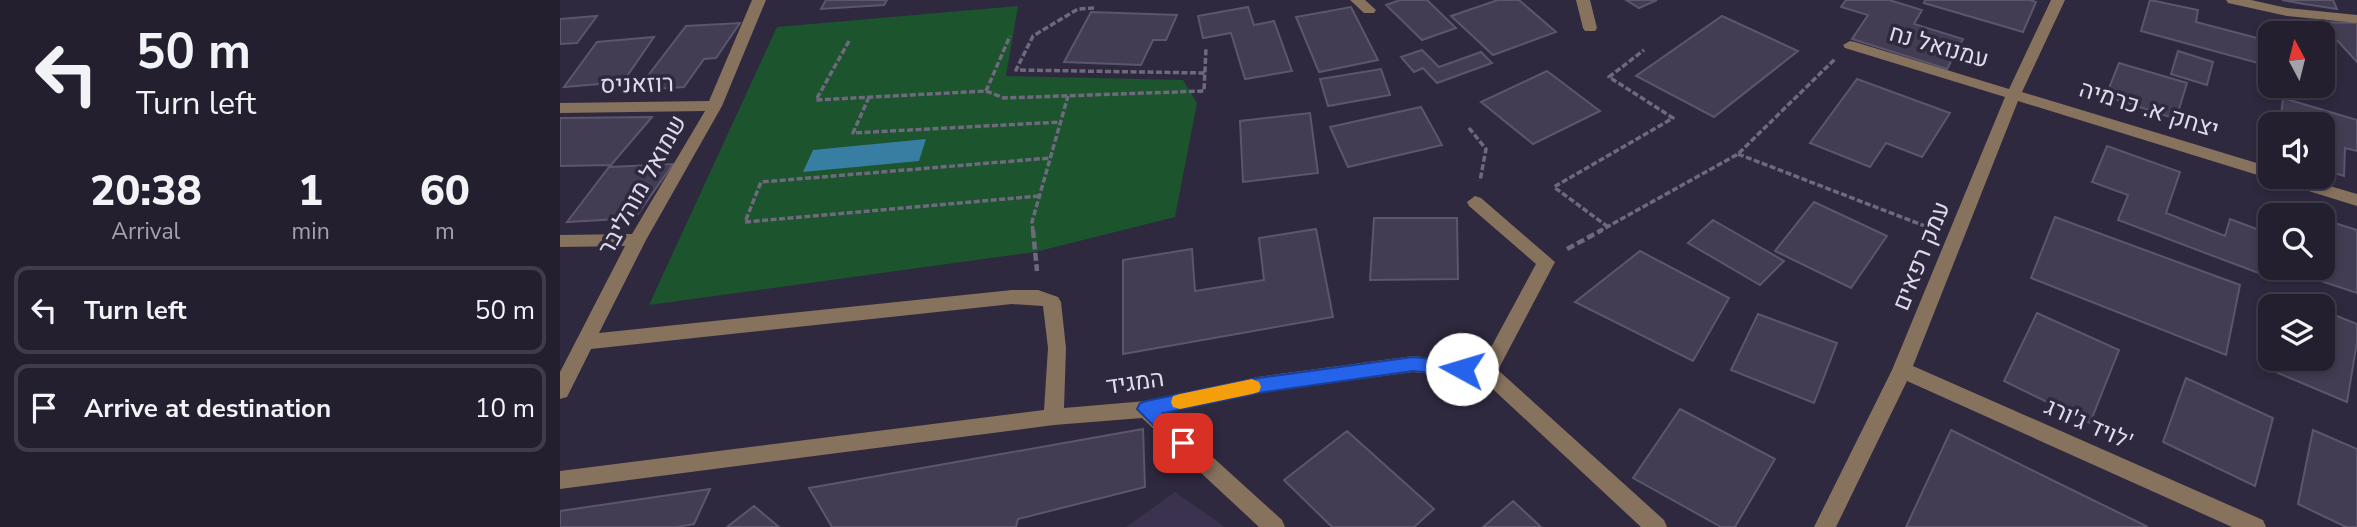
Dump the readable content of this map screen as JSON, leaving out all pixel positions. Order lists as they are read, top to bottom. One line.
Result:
{"streets":{"street":["עמנואל נח","רוזאניס","יצחק א. כרמיה","שמואל מוהליבר","עמק רפאים","המגיד","לויד ג'ורג'"]},"crossings":[["עמנואל נח","יצחק א. כרמיה"],["עמנואל נח","עמק רפאים"],["רוזאניס","שמואל מוהליבר"],["יצחק א. כרמיה","עמק רפאים"],["עמק רפאים","לויד ג'ורג'"]],"north":"top","page":{"turn":["50 m","Turn left"],"eta":["20:38","Arrival","1","min","60","m"],"list":[{"name":"Turn left","value":"50 m"},{"name":"Arrive at destination","value":"10 m"}]}}
